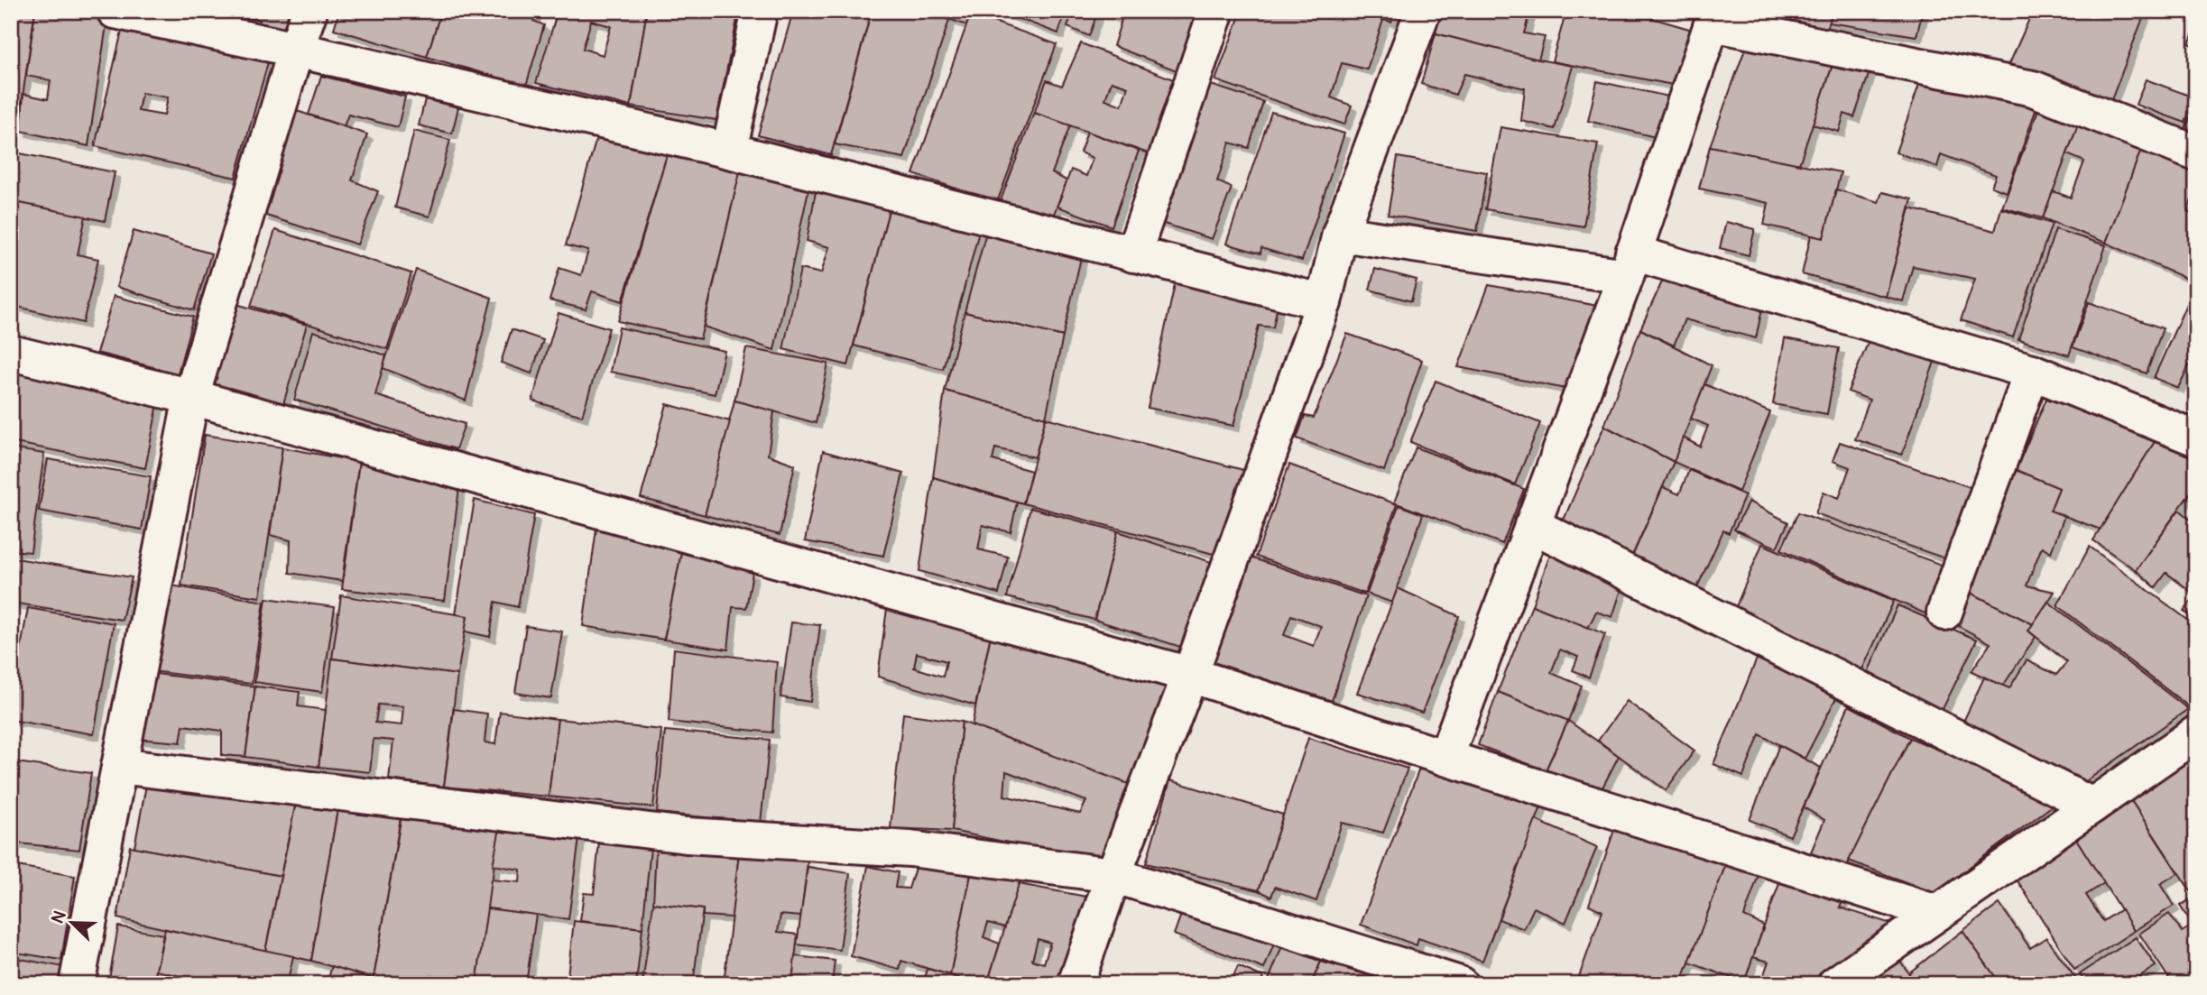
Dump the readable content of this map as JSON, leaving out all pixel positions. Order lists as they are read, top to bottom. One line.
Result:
{"north":"top left"}
